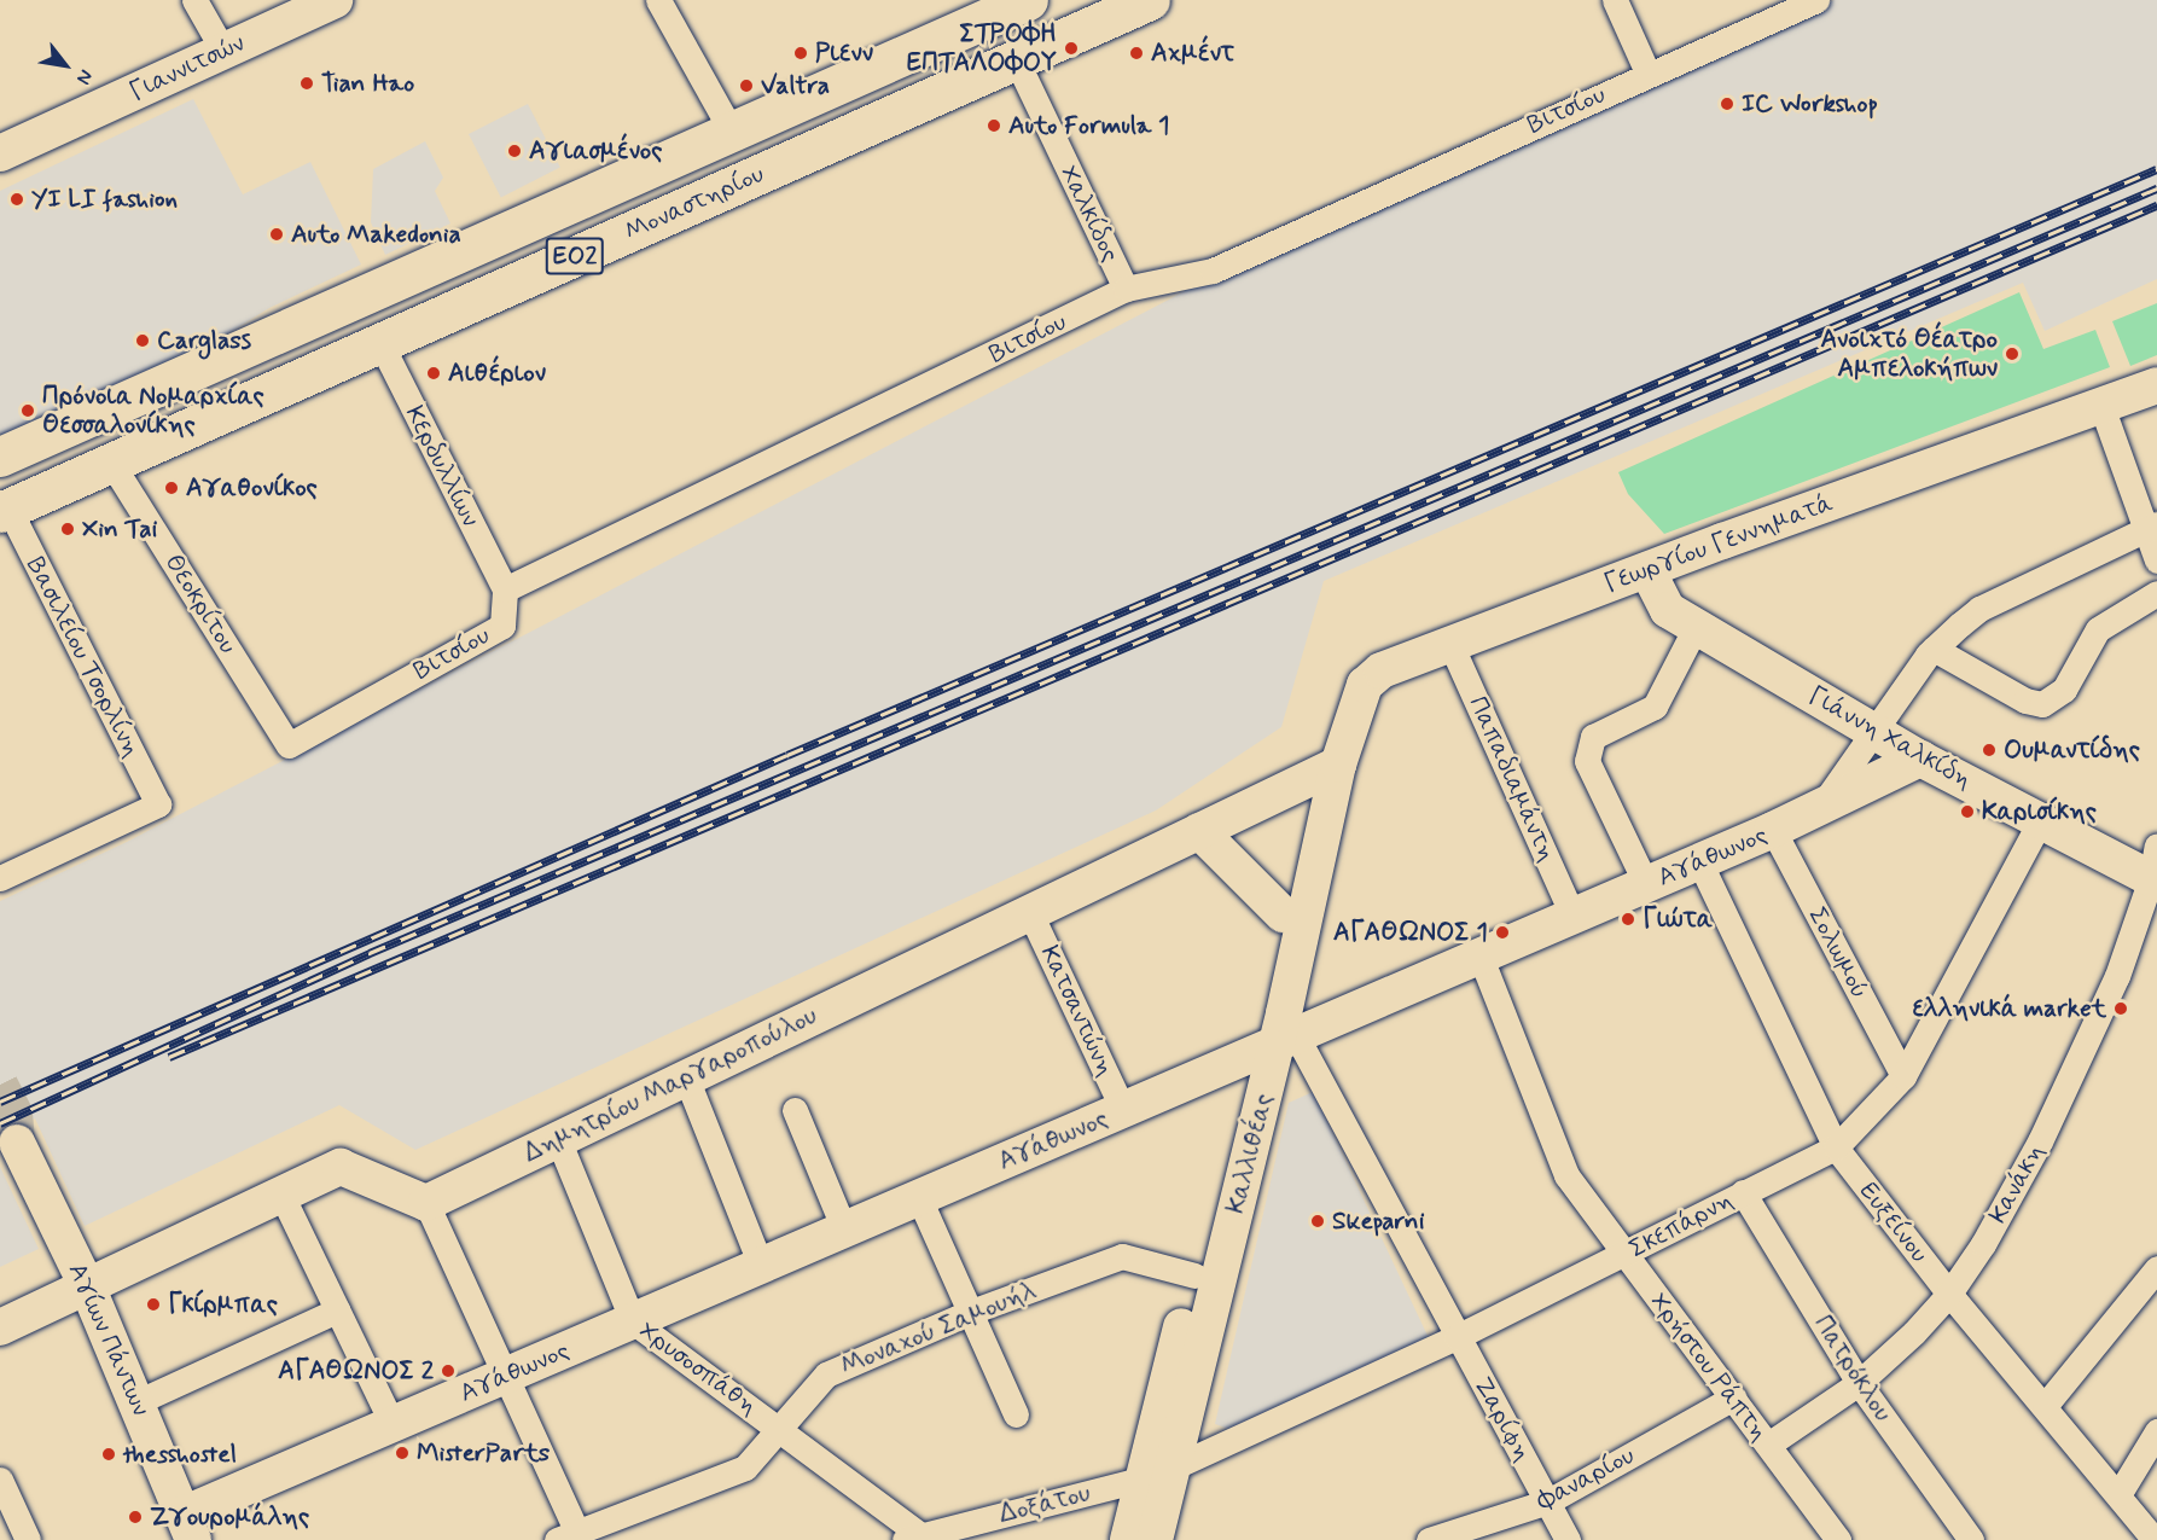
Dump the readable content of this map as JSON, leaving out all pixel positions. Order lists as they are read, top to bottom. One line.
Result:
{"streets":{"main road":["Μοναστηρίου","ΕΟ2"],"street":["Γιαννιτσών","Βιτσίου","Χαλκίδος","Κερδυλλίων","Γεωργίου Γεννηματά","Θεοκρίτου","Βασιλείου Τσορλίνη","Γιάννη Χαλκίδη","Παπαδιαμάντη","Αγάθωνος","Σολωμού","Κατσαντώνη","Δημητρίου Μαργαροπούλου","Καλλιθέας","Κανάκη","Ευξείνου","Σκεπάρνη","Μοναχού Σαμουήλ","Αγίων Πάντων","Χρήστου Ράπτη","Χρυσοσπάθη","Πατρόκλου","Ζαρίφη","Φαναρίου","Δοξάτου"]},"crossings":[["Βιτσίου","Χαλκίδος"],["Βιτσίου","Κερδυλλίων"],["Βιτσίου","Θεοκρίτου"],["Μοναστηρίου","Χαλκίδος"],["Μοναστηρίου","Κερδυλλίων"],["Μοναστηρίου","Θεοκρίτου"],["Μοναστηρίου","Βασιλείου Τσορλίνη"],["Γεωργίου Γεννηματά","Γιάννη Χαλκίδη"],["Γεωργίου Γεννηματά","Παπαδιαμάντη"],["Γεωργίου Γεννηματά","Δημητρίου Μαργαροπούλου"],["Γεωργίου Γεννηματά","Καλλιθέας"],["Γιάννη Χαλκίδη","Αγάθωνος"],["Γιάννη Χαλκίδη","Κανάκη"],["Γιάννη Χαλκίδη","Σκεπάρνη"],["Παπαδιαμάντη","Αγάθωνος"],["Αγάθωνος","Σολωμού"],["Αγάθωνος","Κατσαντώνη"],["Αγάθωνος","Καλλιθέας"],["Αγάθωνος","Ευξείνου"],["Αγάθωνος","Αγίων Πάντων"],["Αγάθωνος","Χρήστου Ράπτη"],["Αγάθωνος","Χρυσοσπάθη"],["Αγάθωνος","Ζαρίφη"],["Σολωμού","Σκεπάρνη"],["Κατσαντώνη","Δημητρίου Μαργαροπούλου"],["Δημητρίου Μαργαροπούλου","Καλλιθέας"],["Δημητρίου Μαργαροπούλου","Χρυσοσπάθη"],["Καλλιθέας","Σκεπάρνη"],["Καλλιθέας","Μοναχού Σαμουήλ"],["Καλλιθέας","Ζαρίφη"],["Καλλιθέας","Δοξάτου"],["Κανάκη","Ευξείνου"],["Κανάκη","Χρήστου Ράπτη"],["Κανάκη","Πατρόκλου"],["Ευξείνου","Σκεπάρνη"],["Σκεπάρνη","Χρήστου Ράπτη"],["Σκεπάρνη","Πατρόκλου"],["Σκεπάρνη","Ζαρίφη"],["Σκεπάρνη","Δοξάτου"],["Μοναχού Σαμουήλ","Χρυσοσπάθη"],["Χρήστου Ράπτη","Φαναρίου"],["Χρυσοσπάθη","Δοξάτου"],["Ζαρίφη","Φαναρίου"]],"places":["ΣΤΡΟΦΗ ΕΠΤΑΛΟΦΟΥ","Ριενν","Αχμέντ","Tian Hao","Valtra","IC Workshop","Auto Formula 1","Αγιασμένος","YI LI fashion","Auto Makedonia","Carglass","Ανοιχτό Θέατρο Αμπελοκήπων","Αιθέριον","Πρόνοια Νομαρχίας Θεσσαλονίκης","Αγαθονίκος","Xin Tai","Ουμαντίδης","Καρισίκης","Γιώτα","ΑΓΑΘΩΝΟΣ 1","ελληνικά market","Skeparni","Γκίρμπας","ΑΓΑΘΩΝΟΣ 2","MisterParts","thesshostel","Ζγουρομάλης"],"north":"bottom right"}
